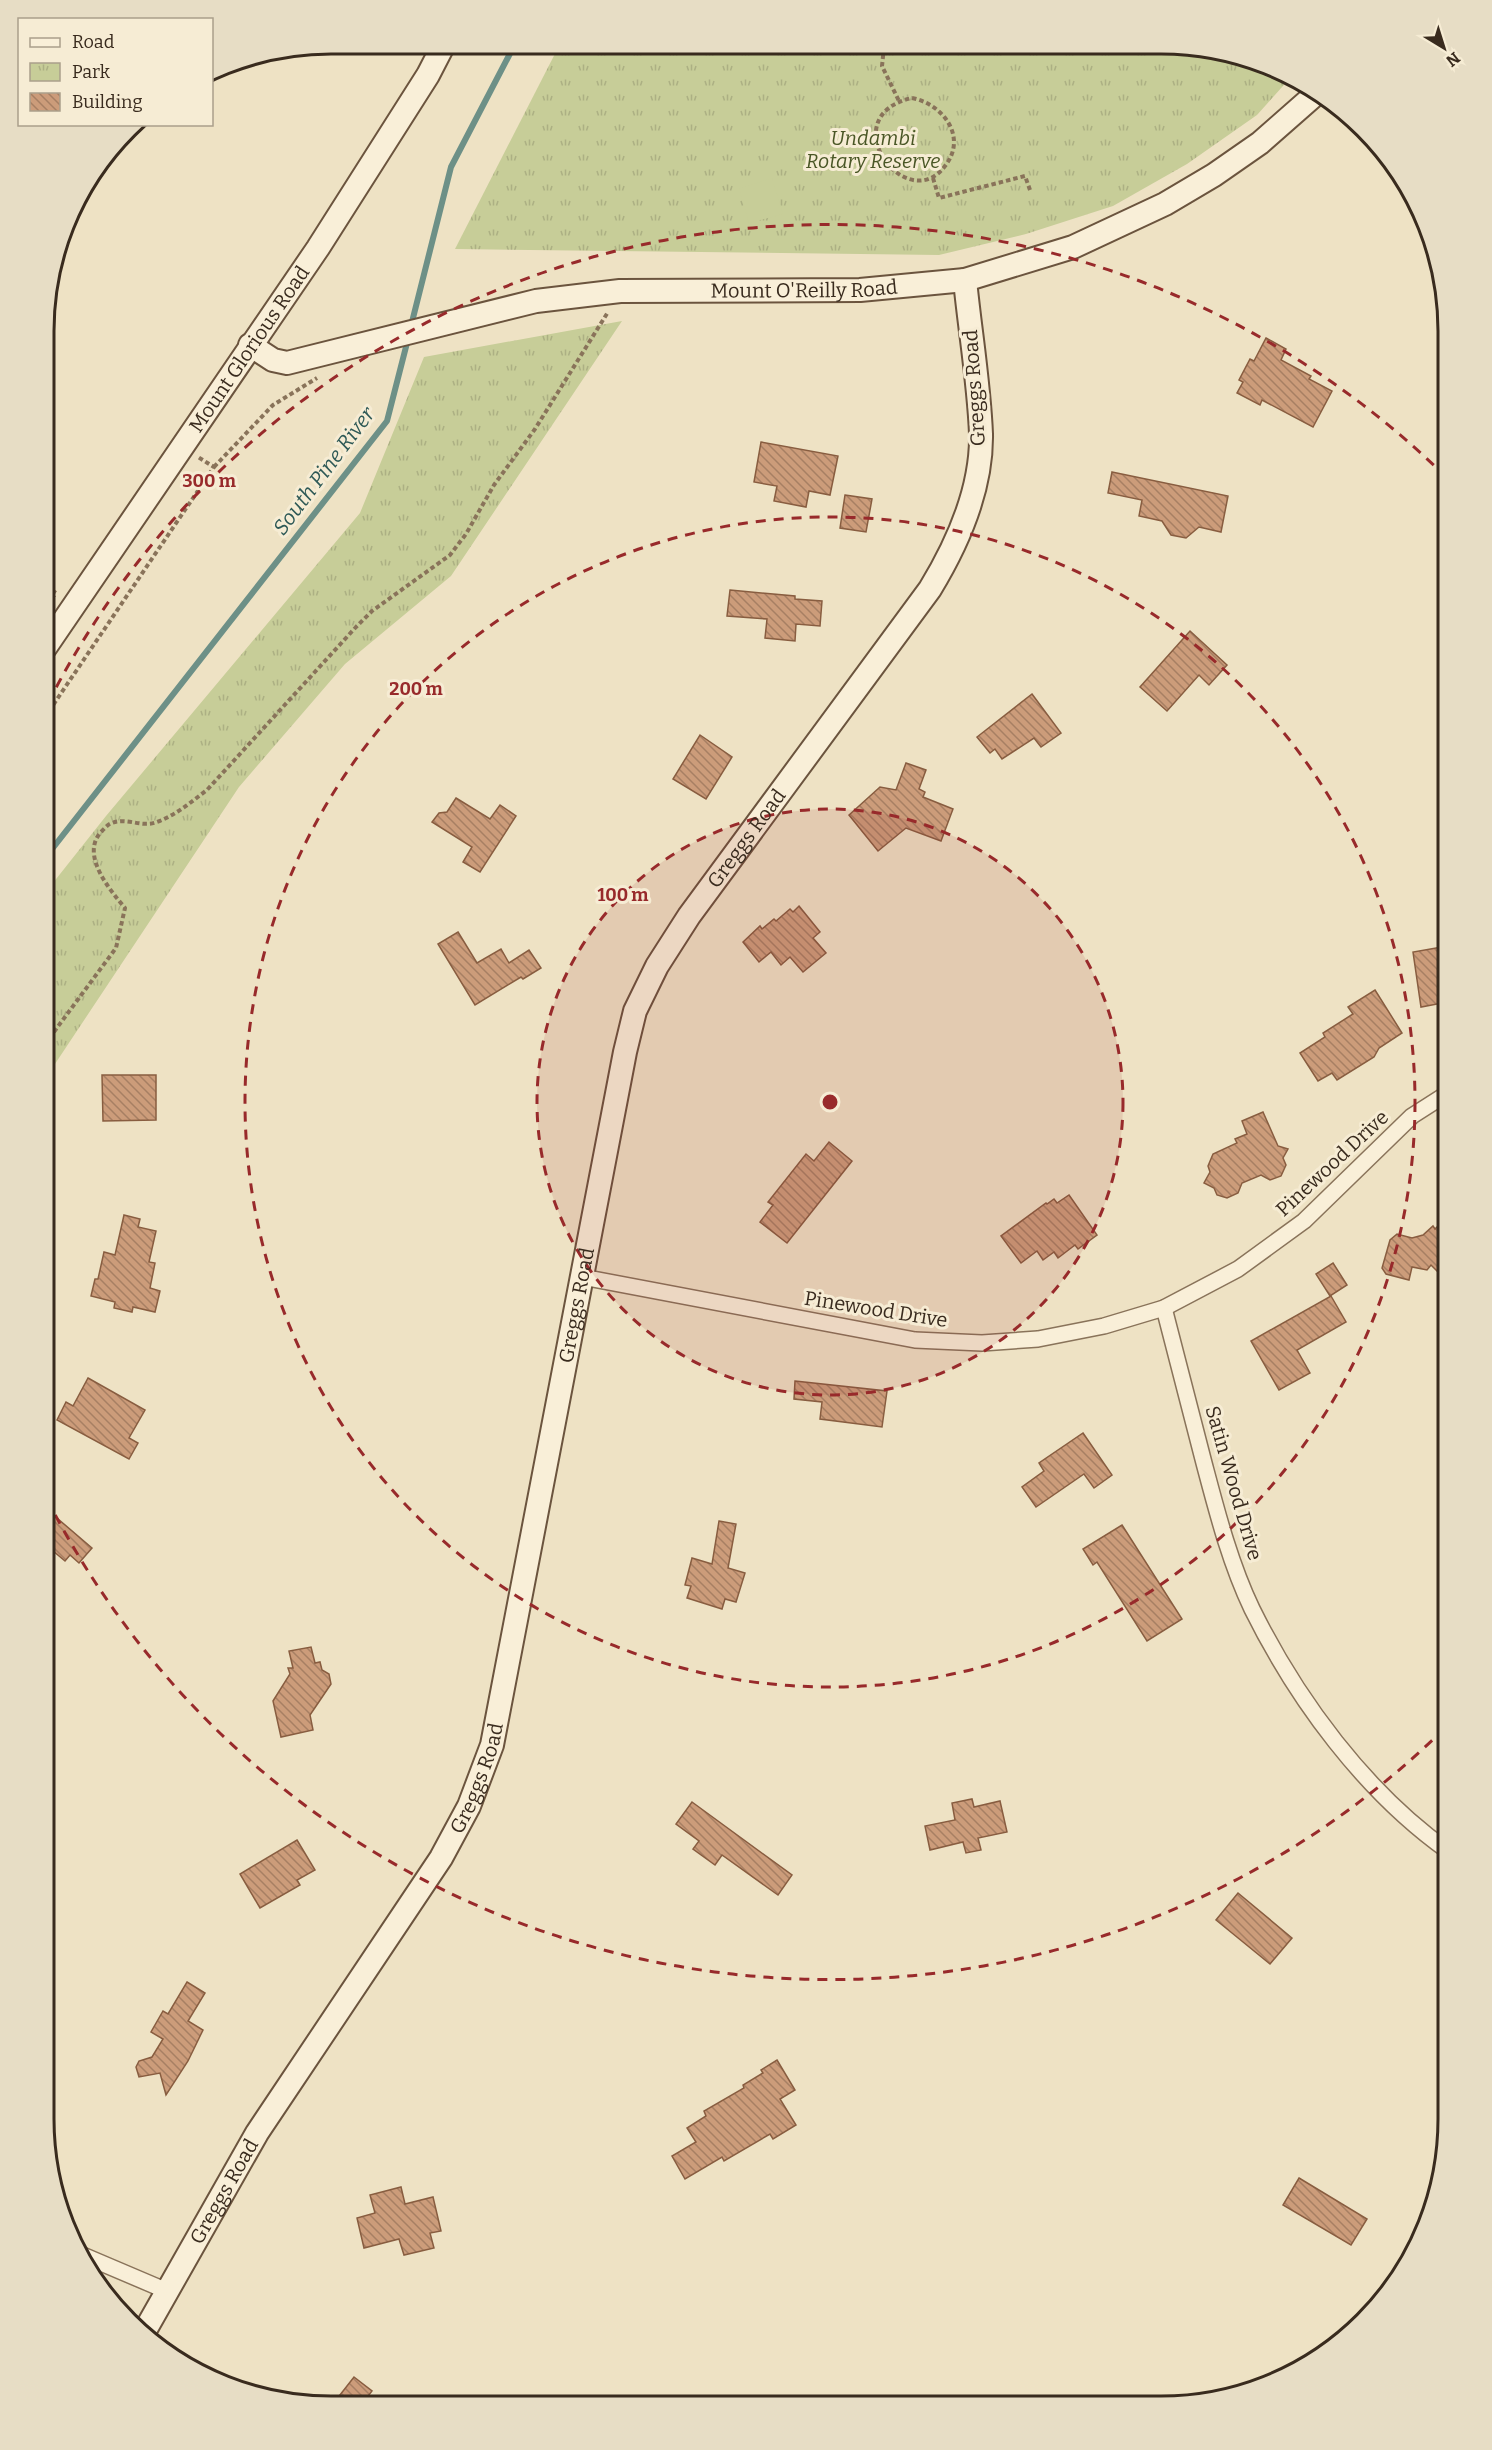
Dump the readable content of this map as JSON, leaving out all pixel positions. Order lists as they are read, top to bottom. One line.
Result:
{"streets":{"street":["Mount O'Reilly Road","Mount Glorious Road","Greggs Road","Pinewood Drive","Satin Wood Drive"]},"crossings":[["Mount O'Reilly Road","Mount Glorious Road"],["Mount O'Reilly Road","Greggs Road"],["Greggs Road","Pinewood Drive"],["Pinewood Drive","Satin Wood Drive"]],"water":["South Pine River"],"parks":["Undambi Rotary Reserve"],"legend":["Road","Park","Building"],"north":"bottom right","rings":["300 m","200 m","100 m"]}
